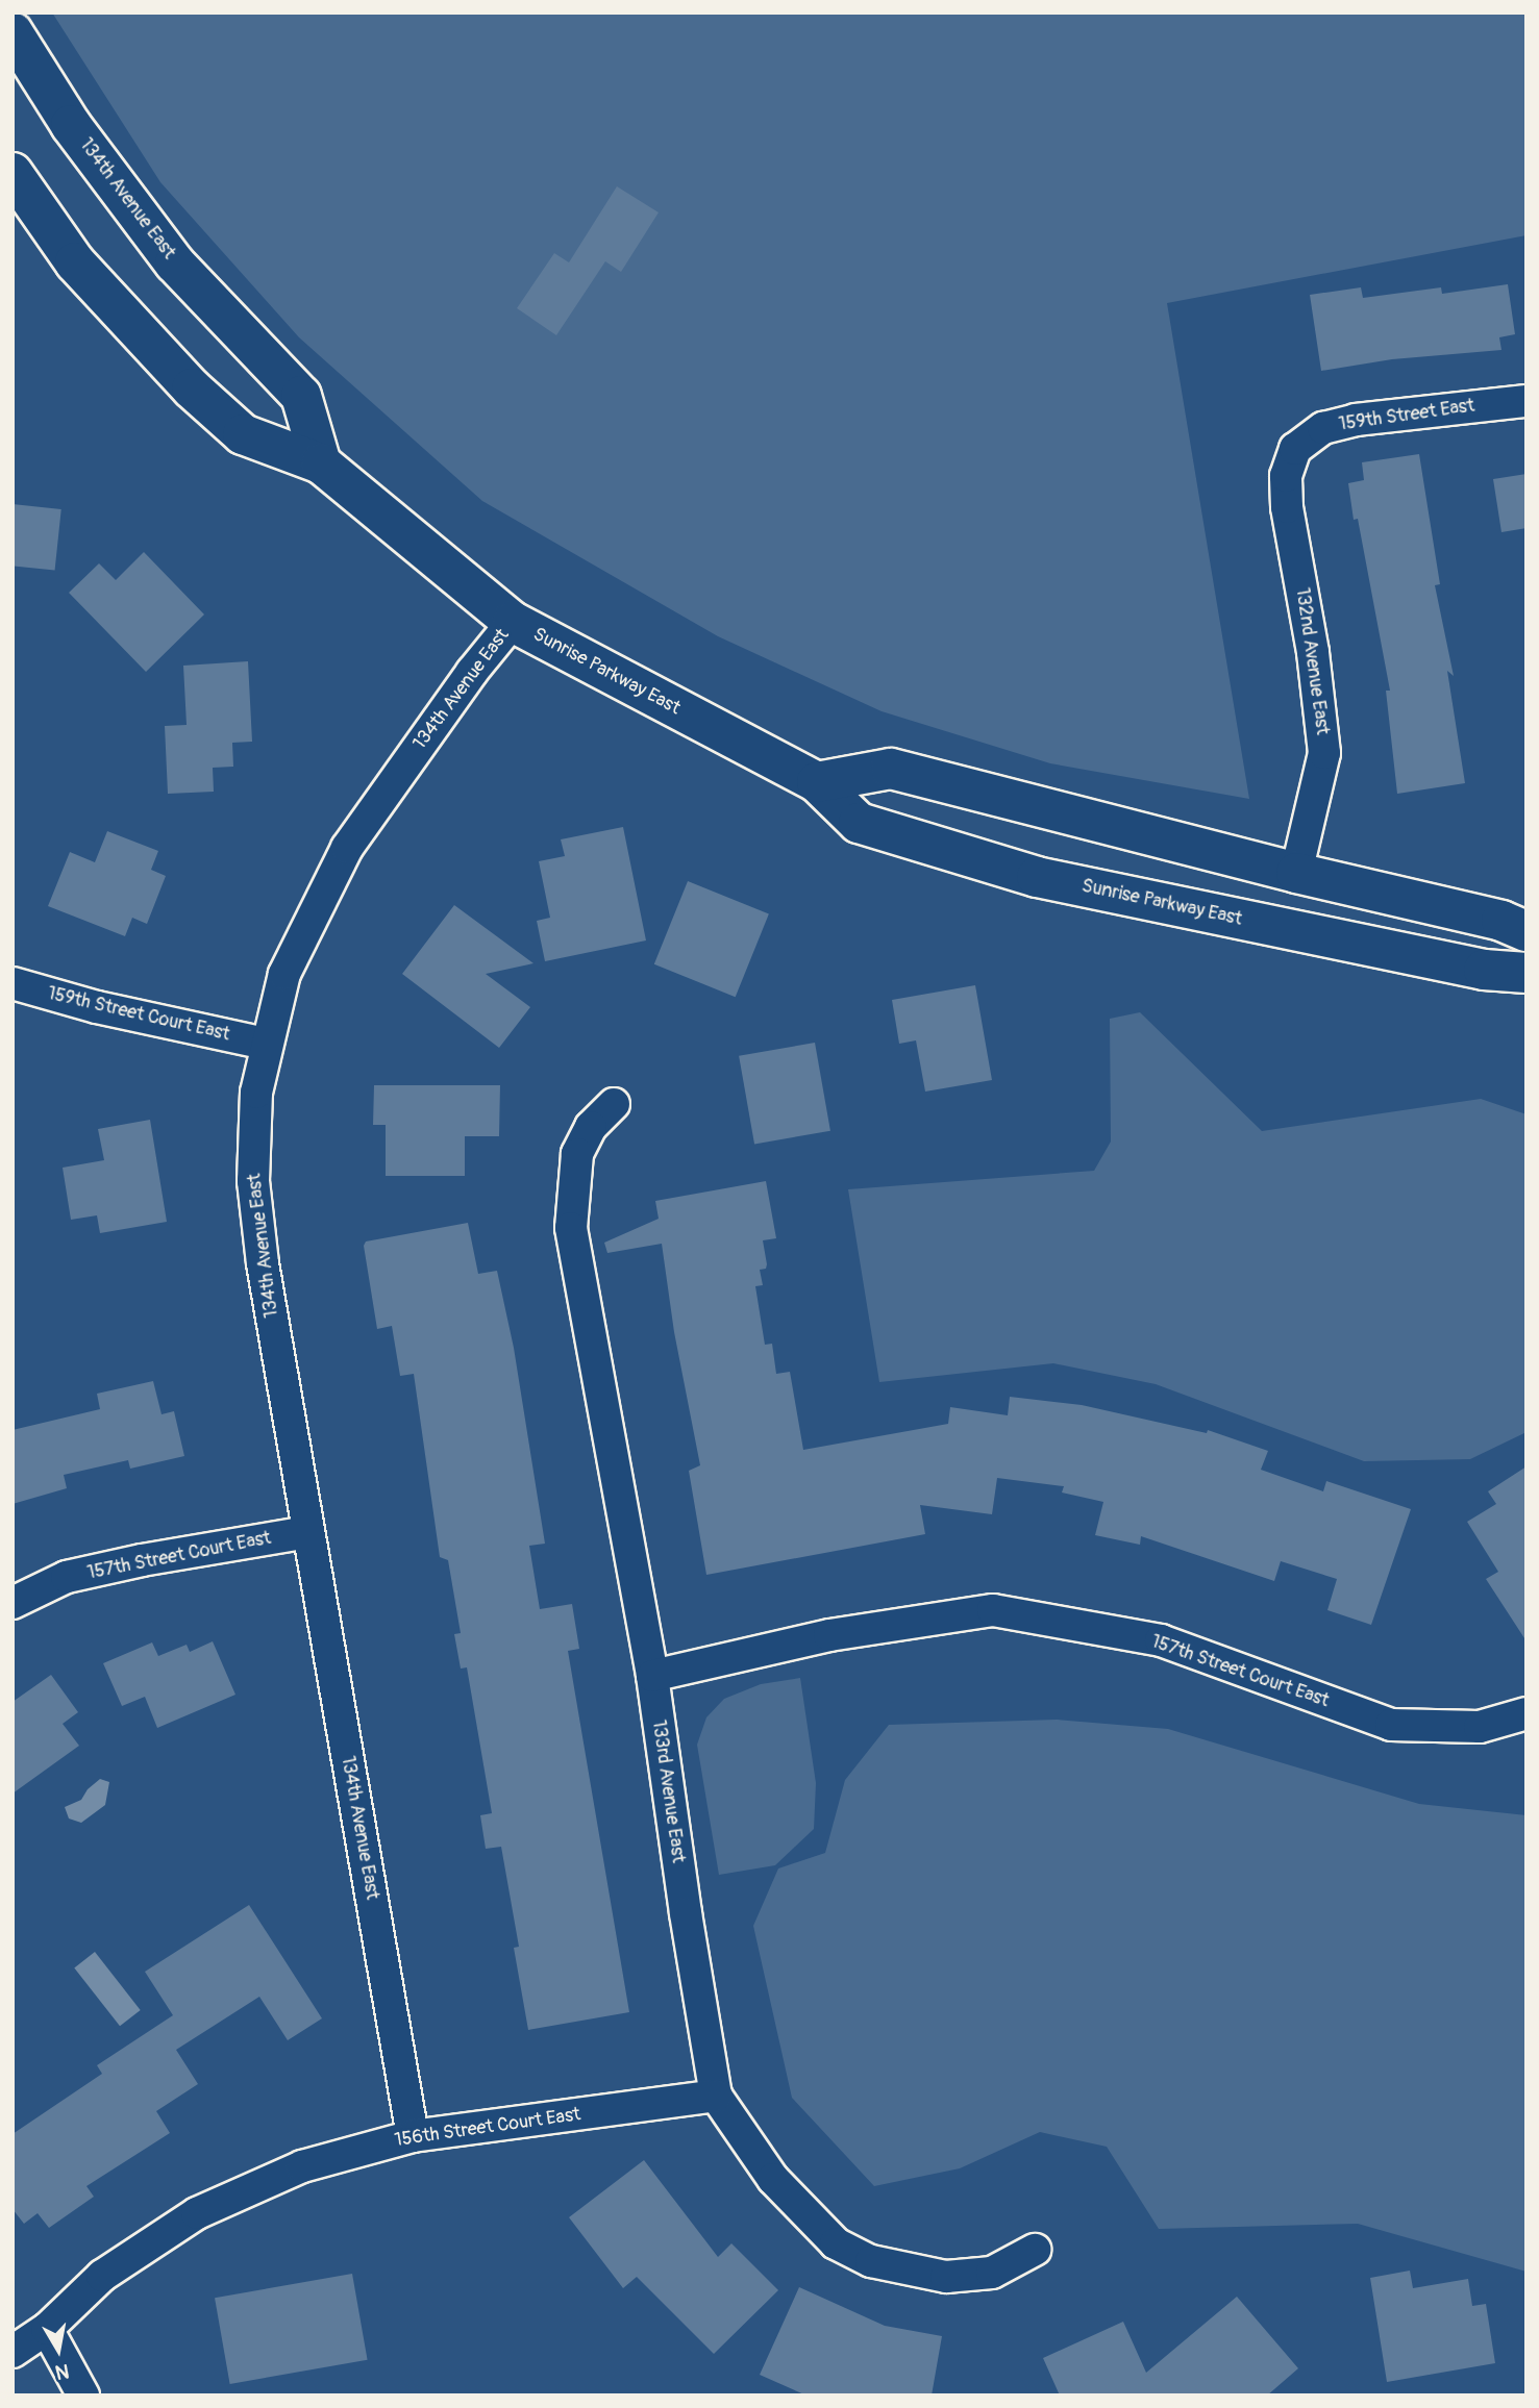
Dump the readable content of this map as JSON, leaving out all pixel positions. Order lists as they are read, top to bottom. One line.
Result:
{"streets":{"street":["134th Avenue East","159th Street East","132nd Avenue East","Sunrise Parkway East","159th Street Court East","157th Street Court East","133rd Avenue East","156th Street Court East"]},"crossings":[["134th Avenue East","Sunrise Parkway East"],["134th Avenue East","159th Street Court East"],["134th Avenue East","157th Street Court East"],["134th Avenue East","156th Street Court East"],["159th Street East","132nd Avenue East"],["157th Street Court East","133rd Avenue East"],["133rd Avenue East","156th Street Court East"]],"north":"bottom"}
